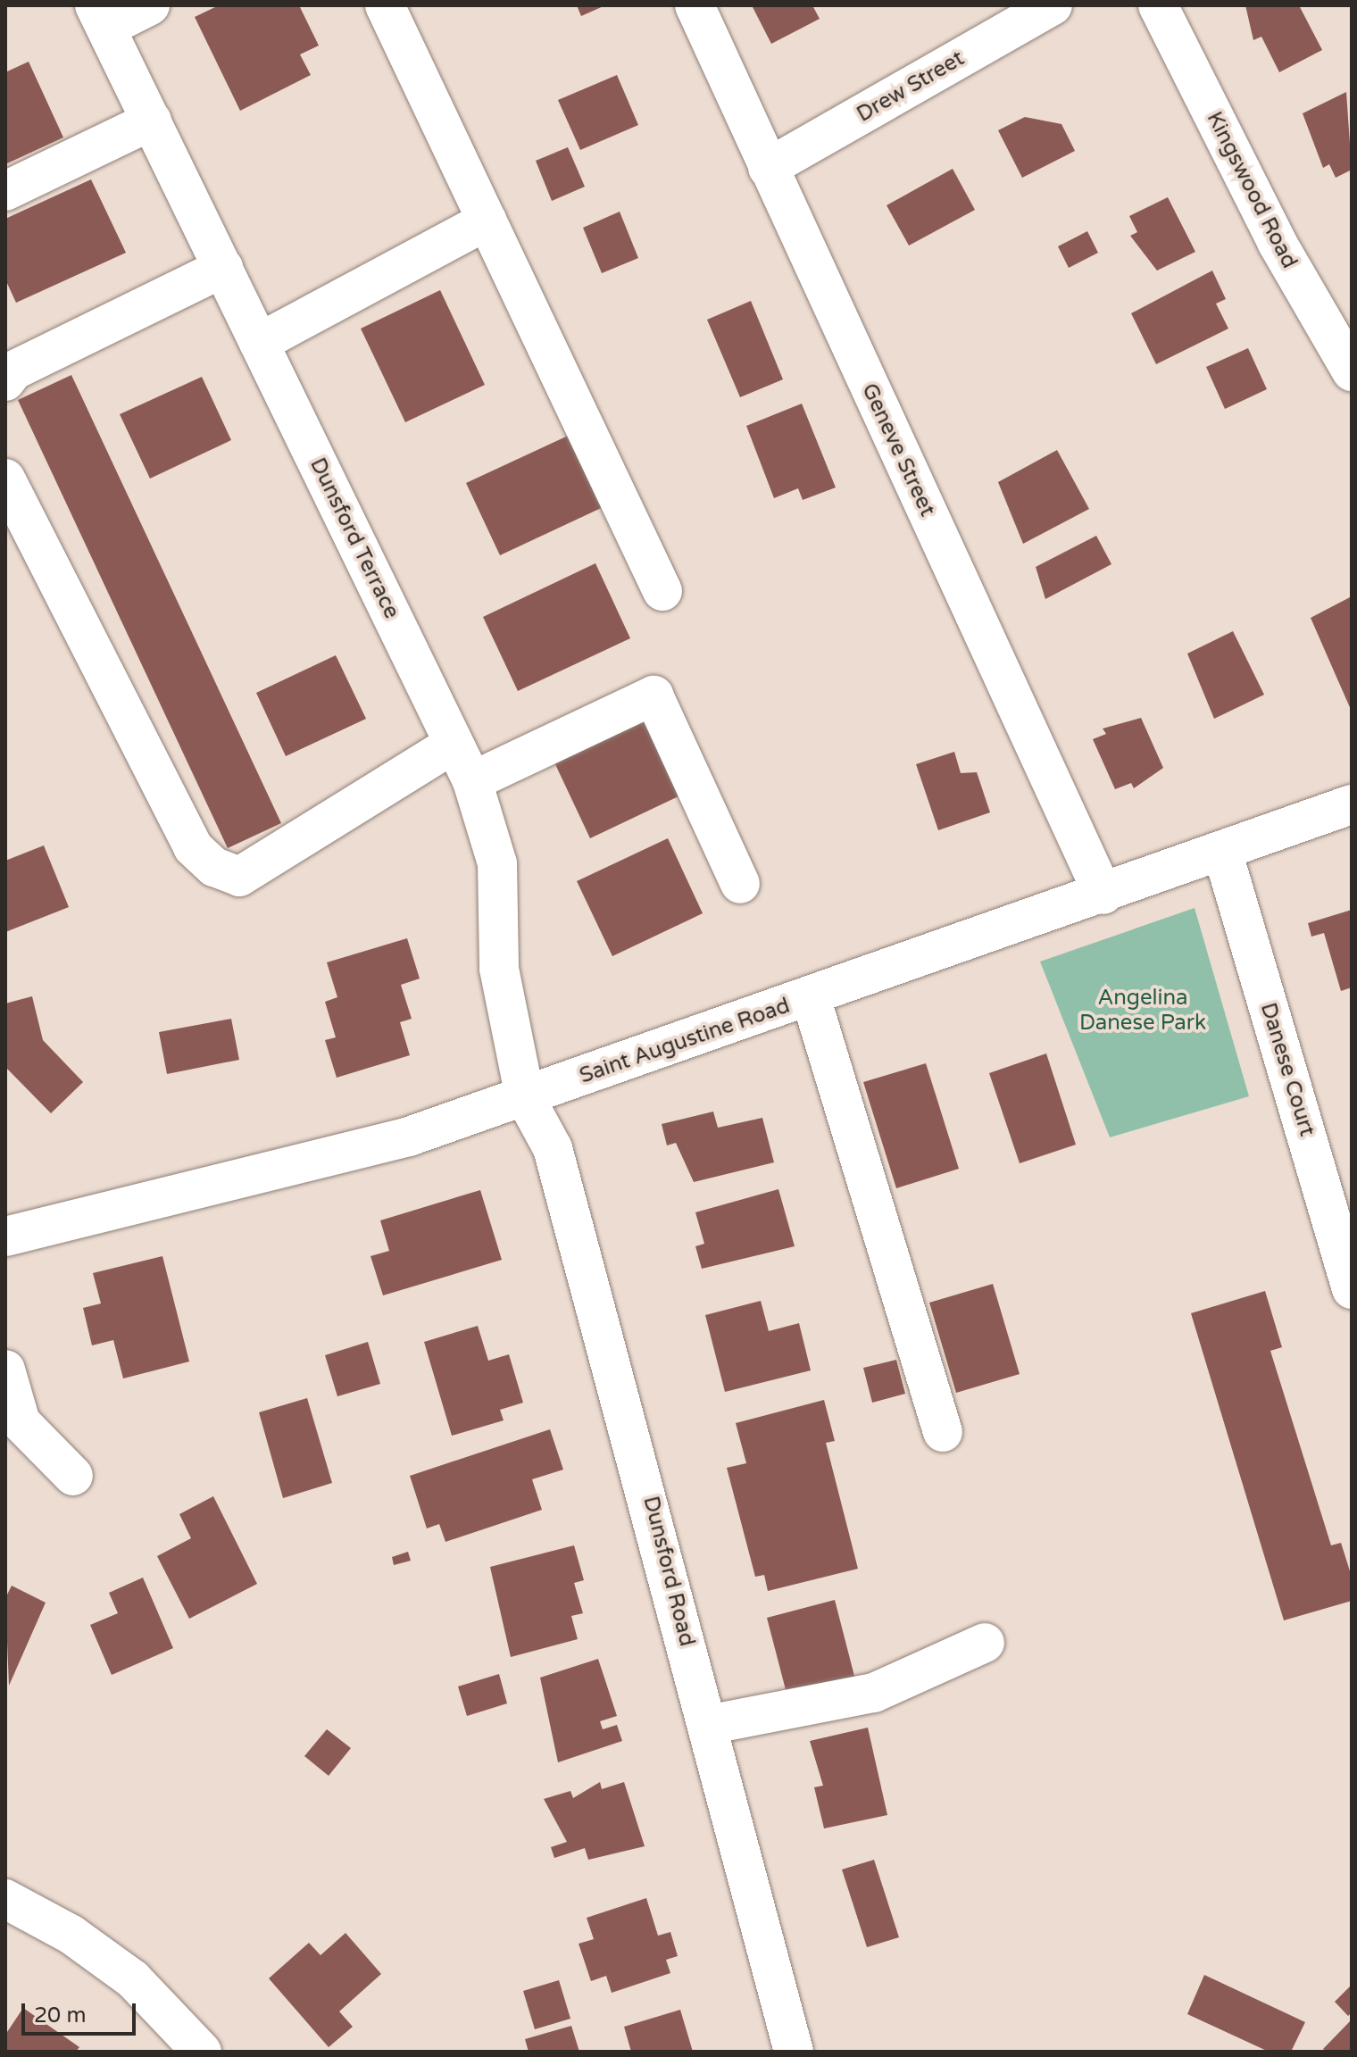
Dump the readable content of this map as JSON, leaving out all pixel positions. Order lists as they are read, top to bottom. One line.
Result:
{"streets":{"street":["Drew Street","Kingswood Road","Geneve Street","Dunsford Terrace","Saint Augustine Road","Danese Court","Dunsford Road"]},"crossings":[["Drew Street","Geneve Street"],["Geneve Street","Saint Augustine Road"],["Dunsford Terrace","Saint Augustine Road"],["Dunsford Terrace","Dunsford Road"],["Saint Augustine Road","Danese Court"],["Saint Augustine Road","Dunsford Road"]],"parks":["Angelina Danese Park"],"scale_bar":"20 m"}
